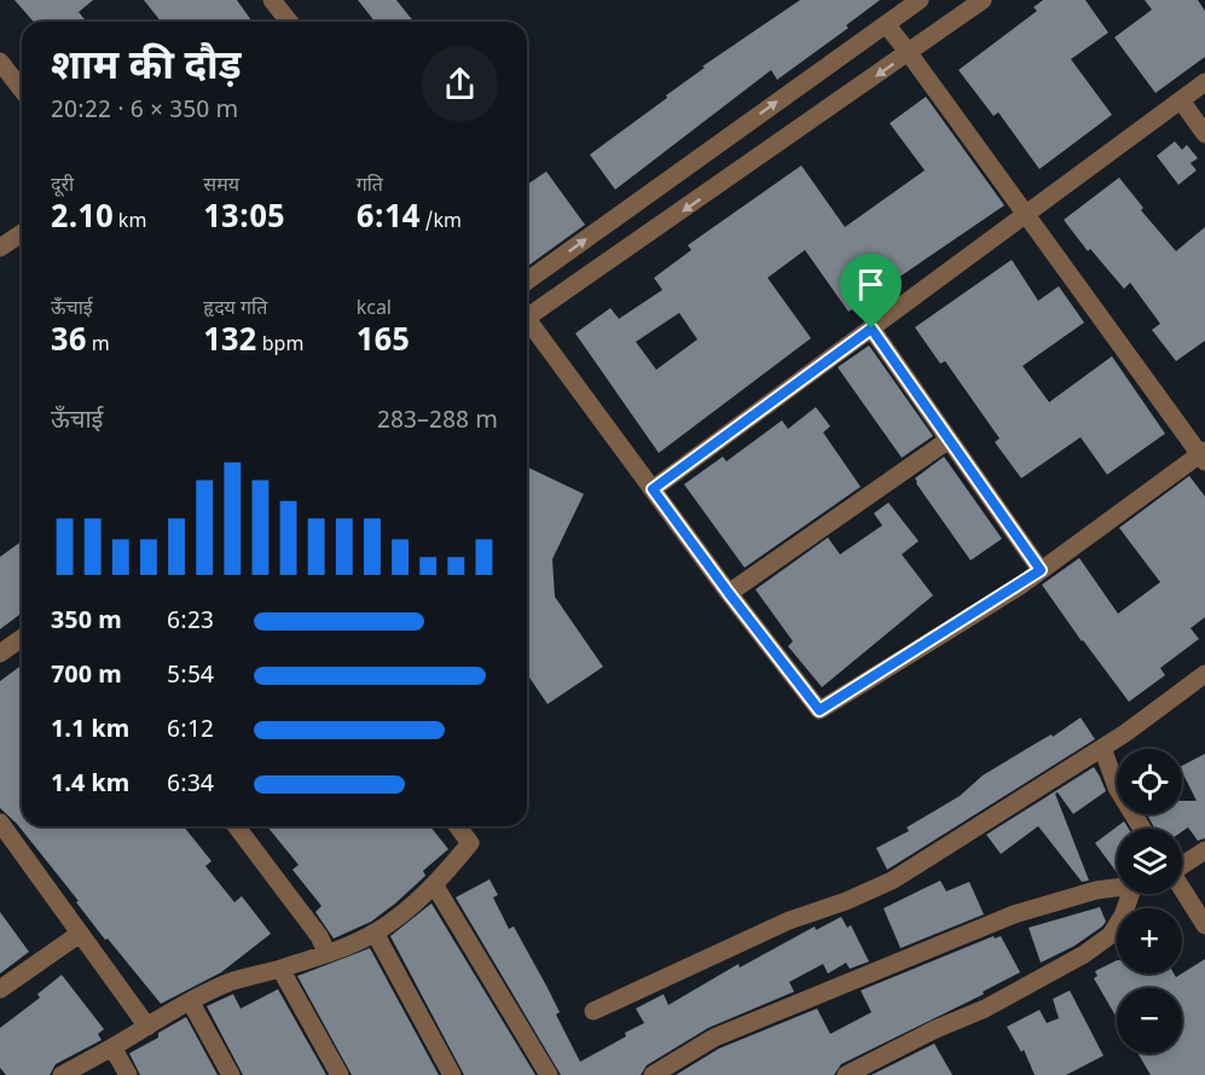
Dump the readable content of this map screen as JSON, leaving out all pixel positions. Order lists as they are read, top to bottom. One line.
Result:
{"page":{"heading":["शाम की दौड़","20:22 · 6 × 350 m"],"stats":[["दूरी","2.10 km"],["समय","13:05"],["गति","6:14 /km"],["ऊँचाई","36 m"],["हृदय गति","132 bpm"],["kcal","165"]],"chart":["ऊँचाई","283–288 m"],"list":[{"name":"350 m","note":"6:23"},{"name":"700 m","note":"5:54"},{"name":"1.1 km","note":"6:12"},{"name":"1.4 km","note":"6:34"}],"map_buttons":["+","−"]}}
